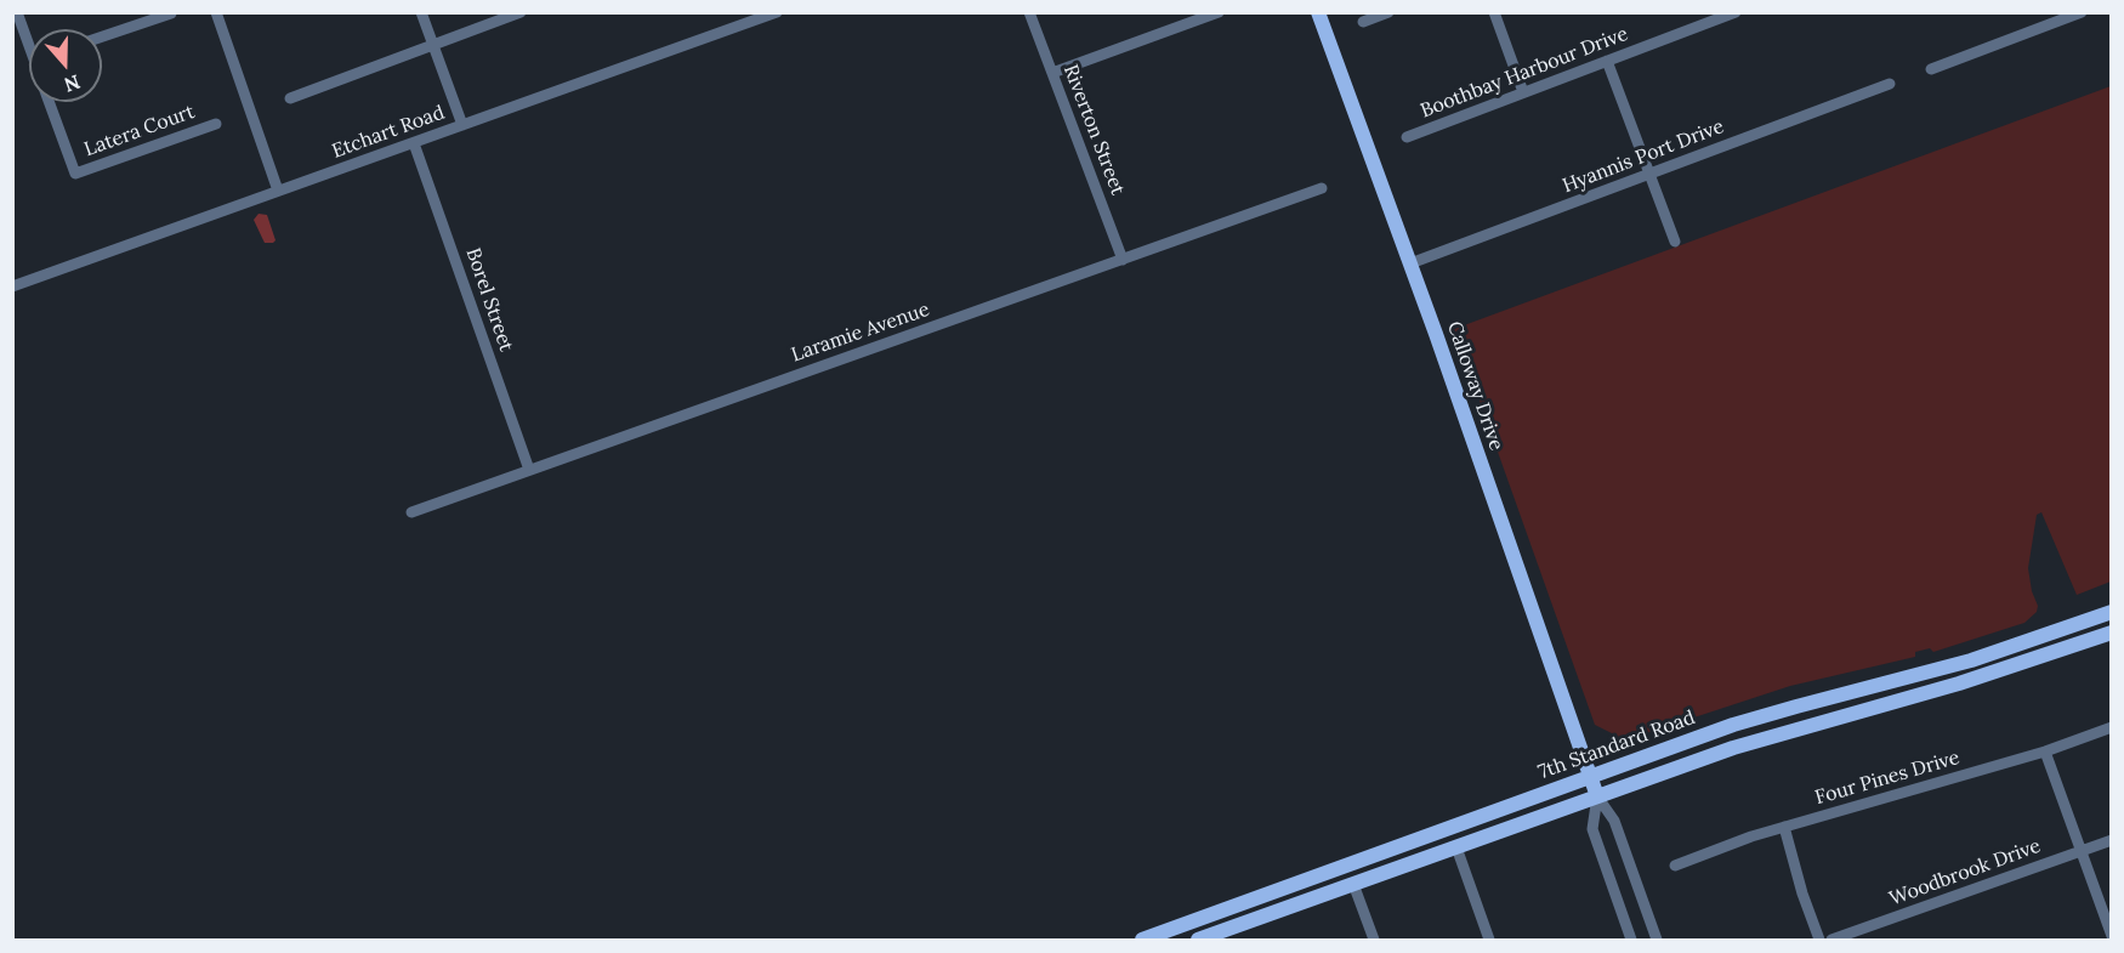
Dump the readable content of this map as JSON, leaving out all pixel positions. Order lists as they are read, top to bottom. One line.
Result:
{"streets":{"main road":["Calloway Drive","7th Standard Road"],"street":["Boothbay Harbour Drive","Riverton Street","Latera Court","Etchart Road","Hyannis Port Drive","Borel Street","Laramie Avenue","Four Pines Drive","Woodbrook Drive"]},"crossings":[["Riverton Street","Laramie Avenue"],["Etchart Road","Borel Street"],["Hyannis Port Drive","Calloway Drive"],["Borel Street","Laramie Avenue"],["Calloway Drive","7th Standard Road"]],"north":"bottom"}
